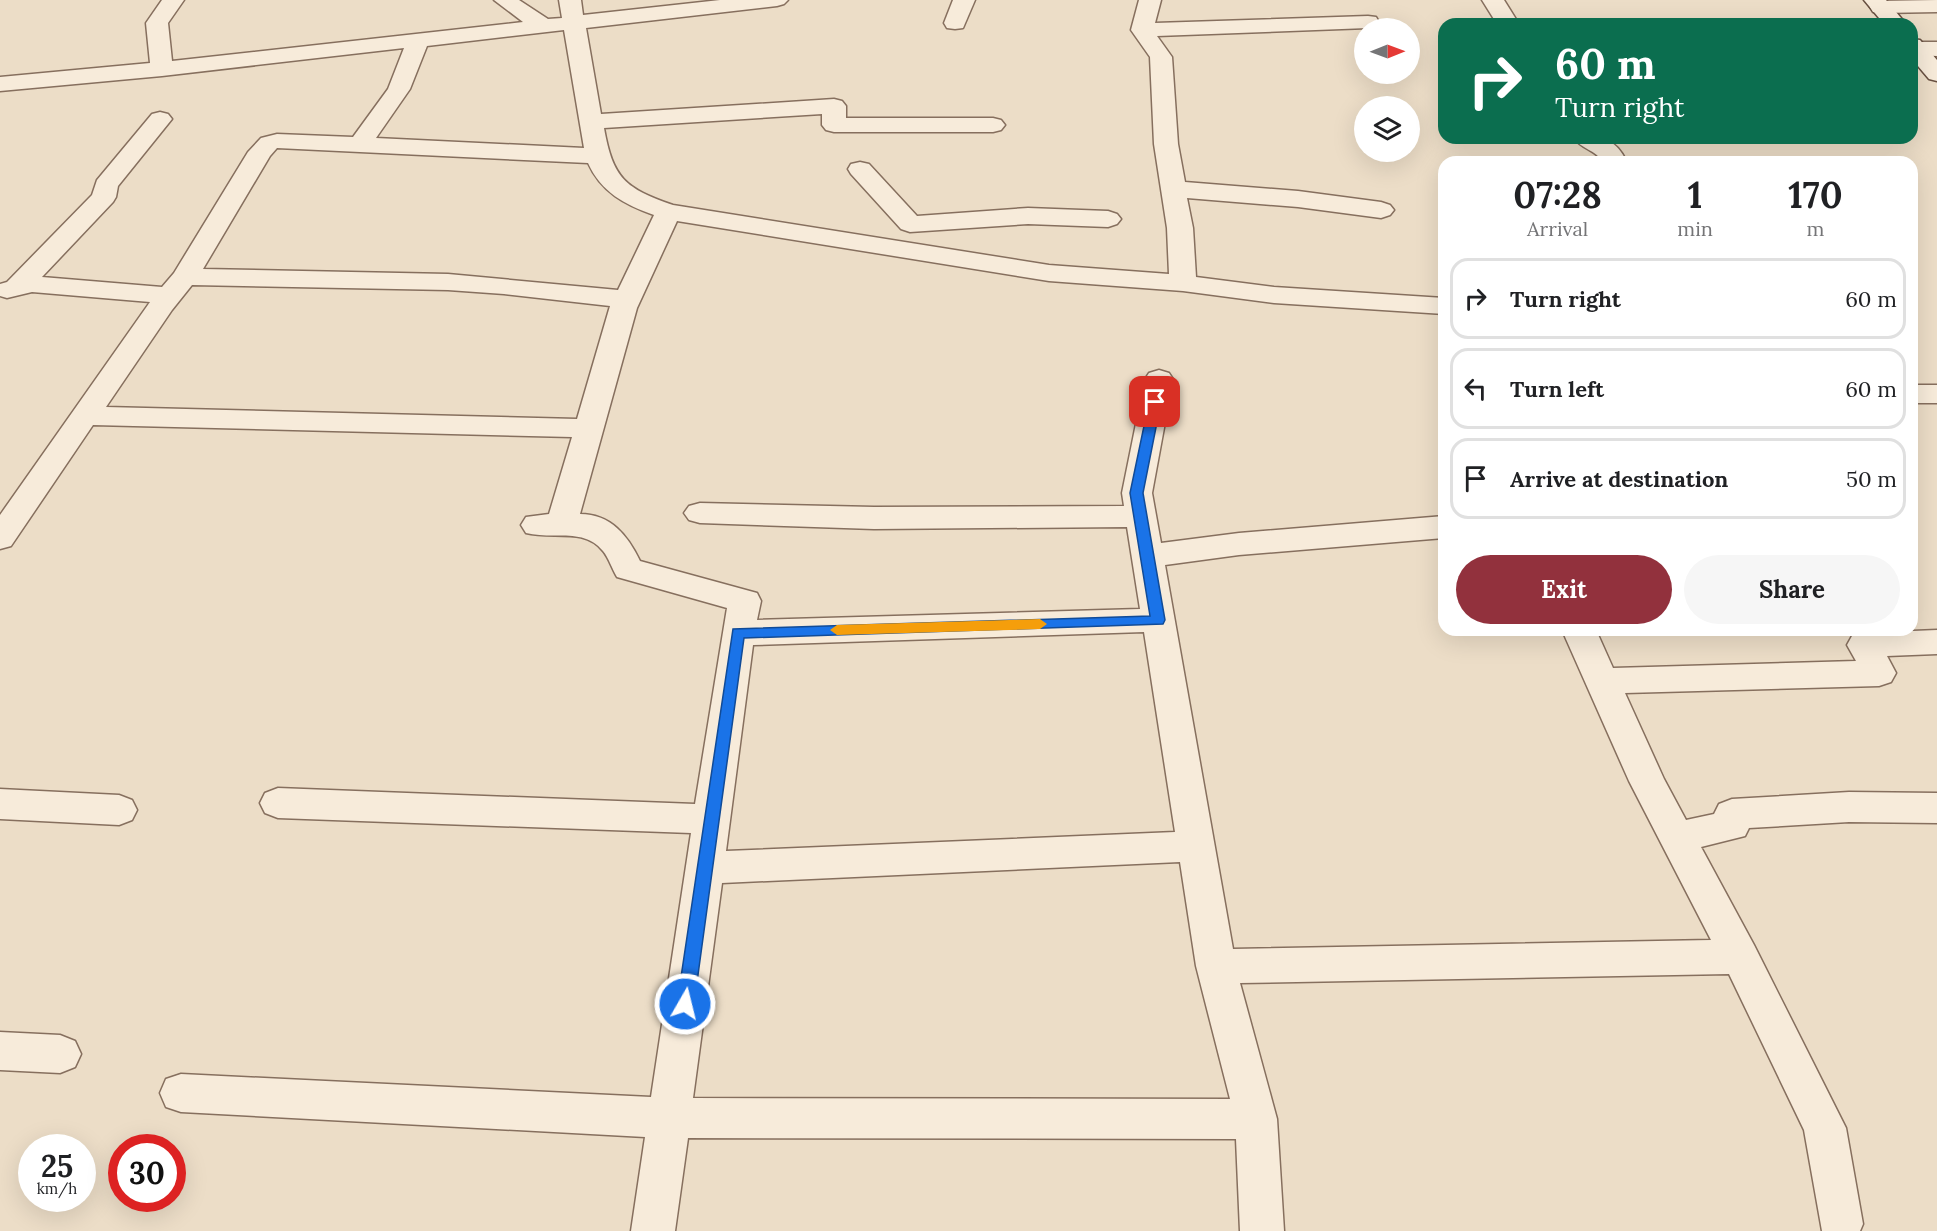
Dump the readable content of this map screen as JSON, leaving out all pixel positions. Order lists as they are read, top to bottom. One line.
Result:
{"north":"right","page":{"turn":["60 m","Turn right"],"eta":["07:28","Arrival","1","min","170","m"],"list":[{"name":"Turn right","value":"60 m"},{"name":"Turn left","value":"60 m"},{"name":"Arrive at destination","value":"50 m"}],"buttons":["Exit","Share"],"speed":"25 km/h","limit":"30"}}
